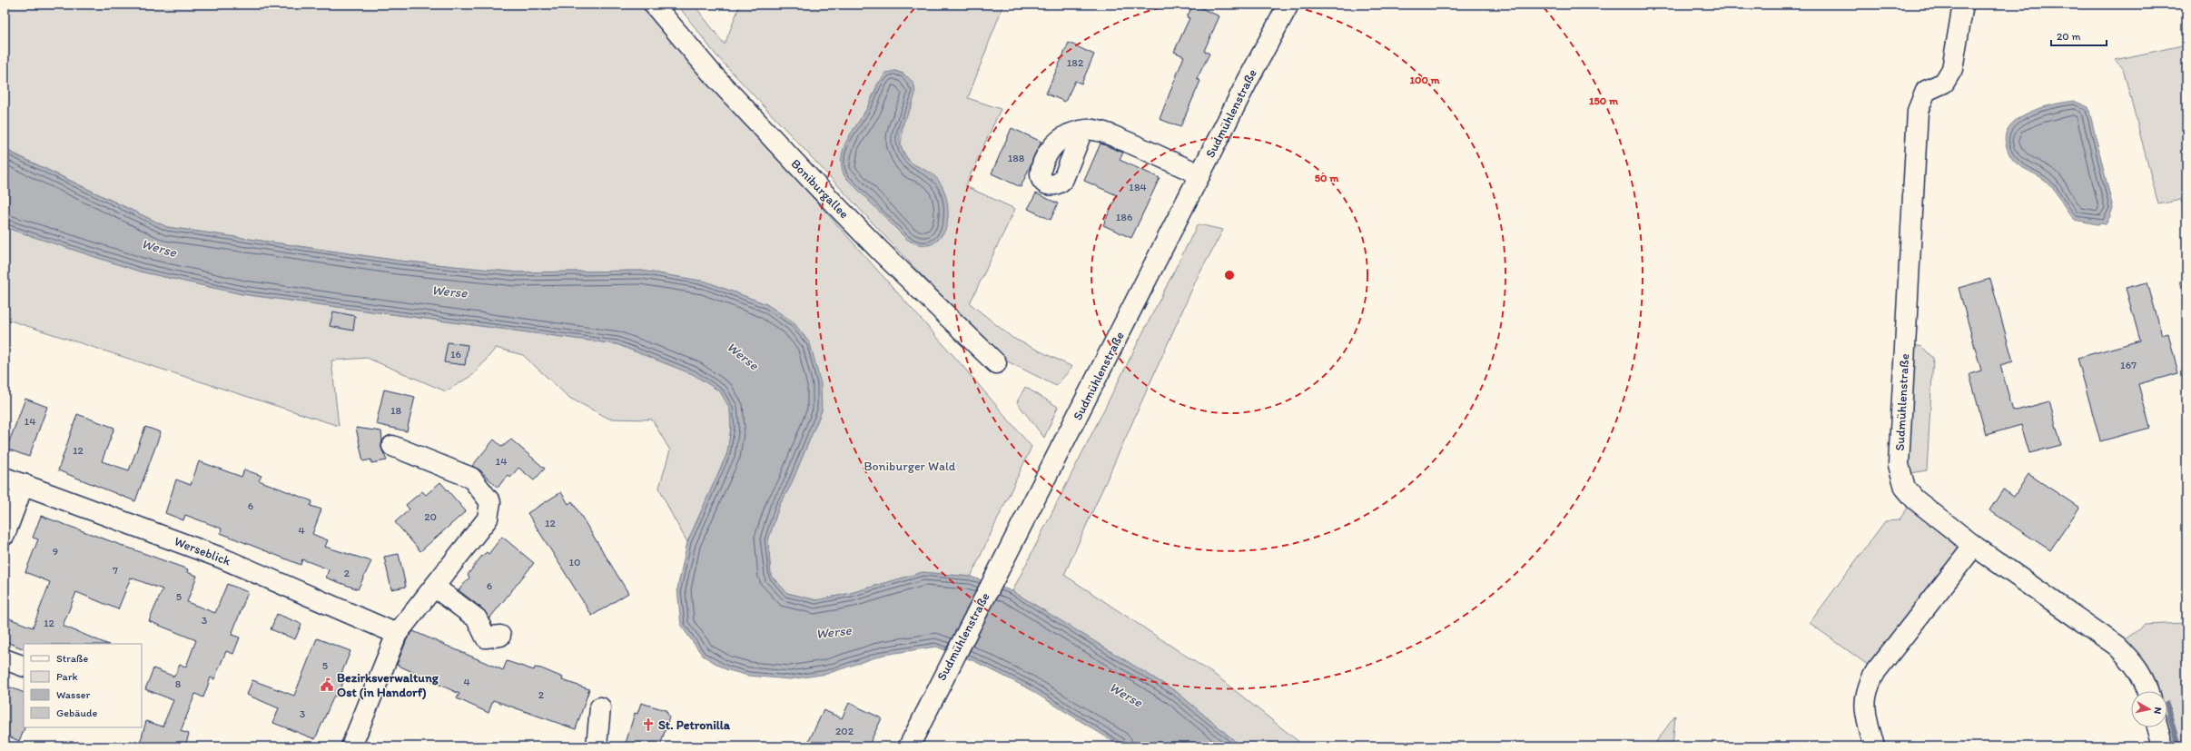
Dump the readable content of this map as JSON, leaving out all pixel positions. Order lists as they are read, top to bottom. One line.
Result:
{"streets":{"street":["Sudmühlenstraße","Boniburgallee","Werseblick"]},"water":["Werse"],"parks":["Boniburger Wald"],"places":{"public building":["Bezirksverwaltung Ost (in Handorf)"],"church":["St. Petronilla"]},"house_numbers":["182","188","184","186","16","167","18","14","12","14","6","20","12","4","9","10","7","2","6","5","3","12","5","4","8","2","3","202"],"legend":["Straße","Park","Wasser","Gebäude"],"scale_bar":"20 m","north":"right","rings":["100 m","150 m","50 m"]}
